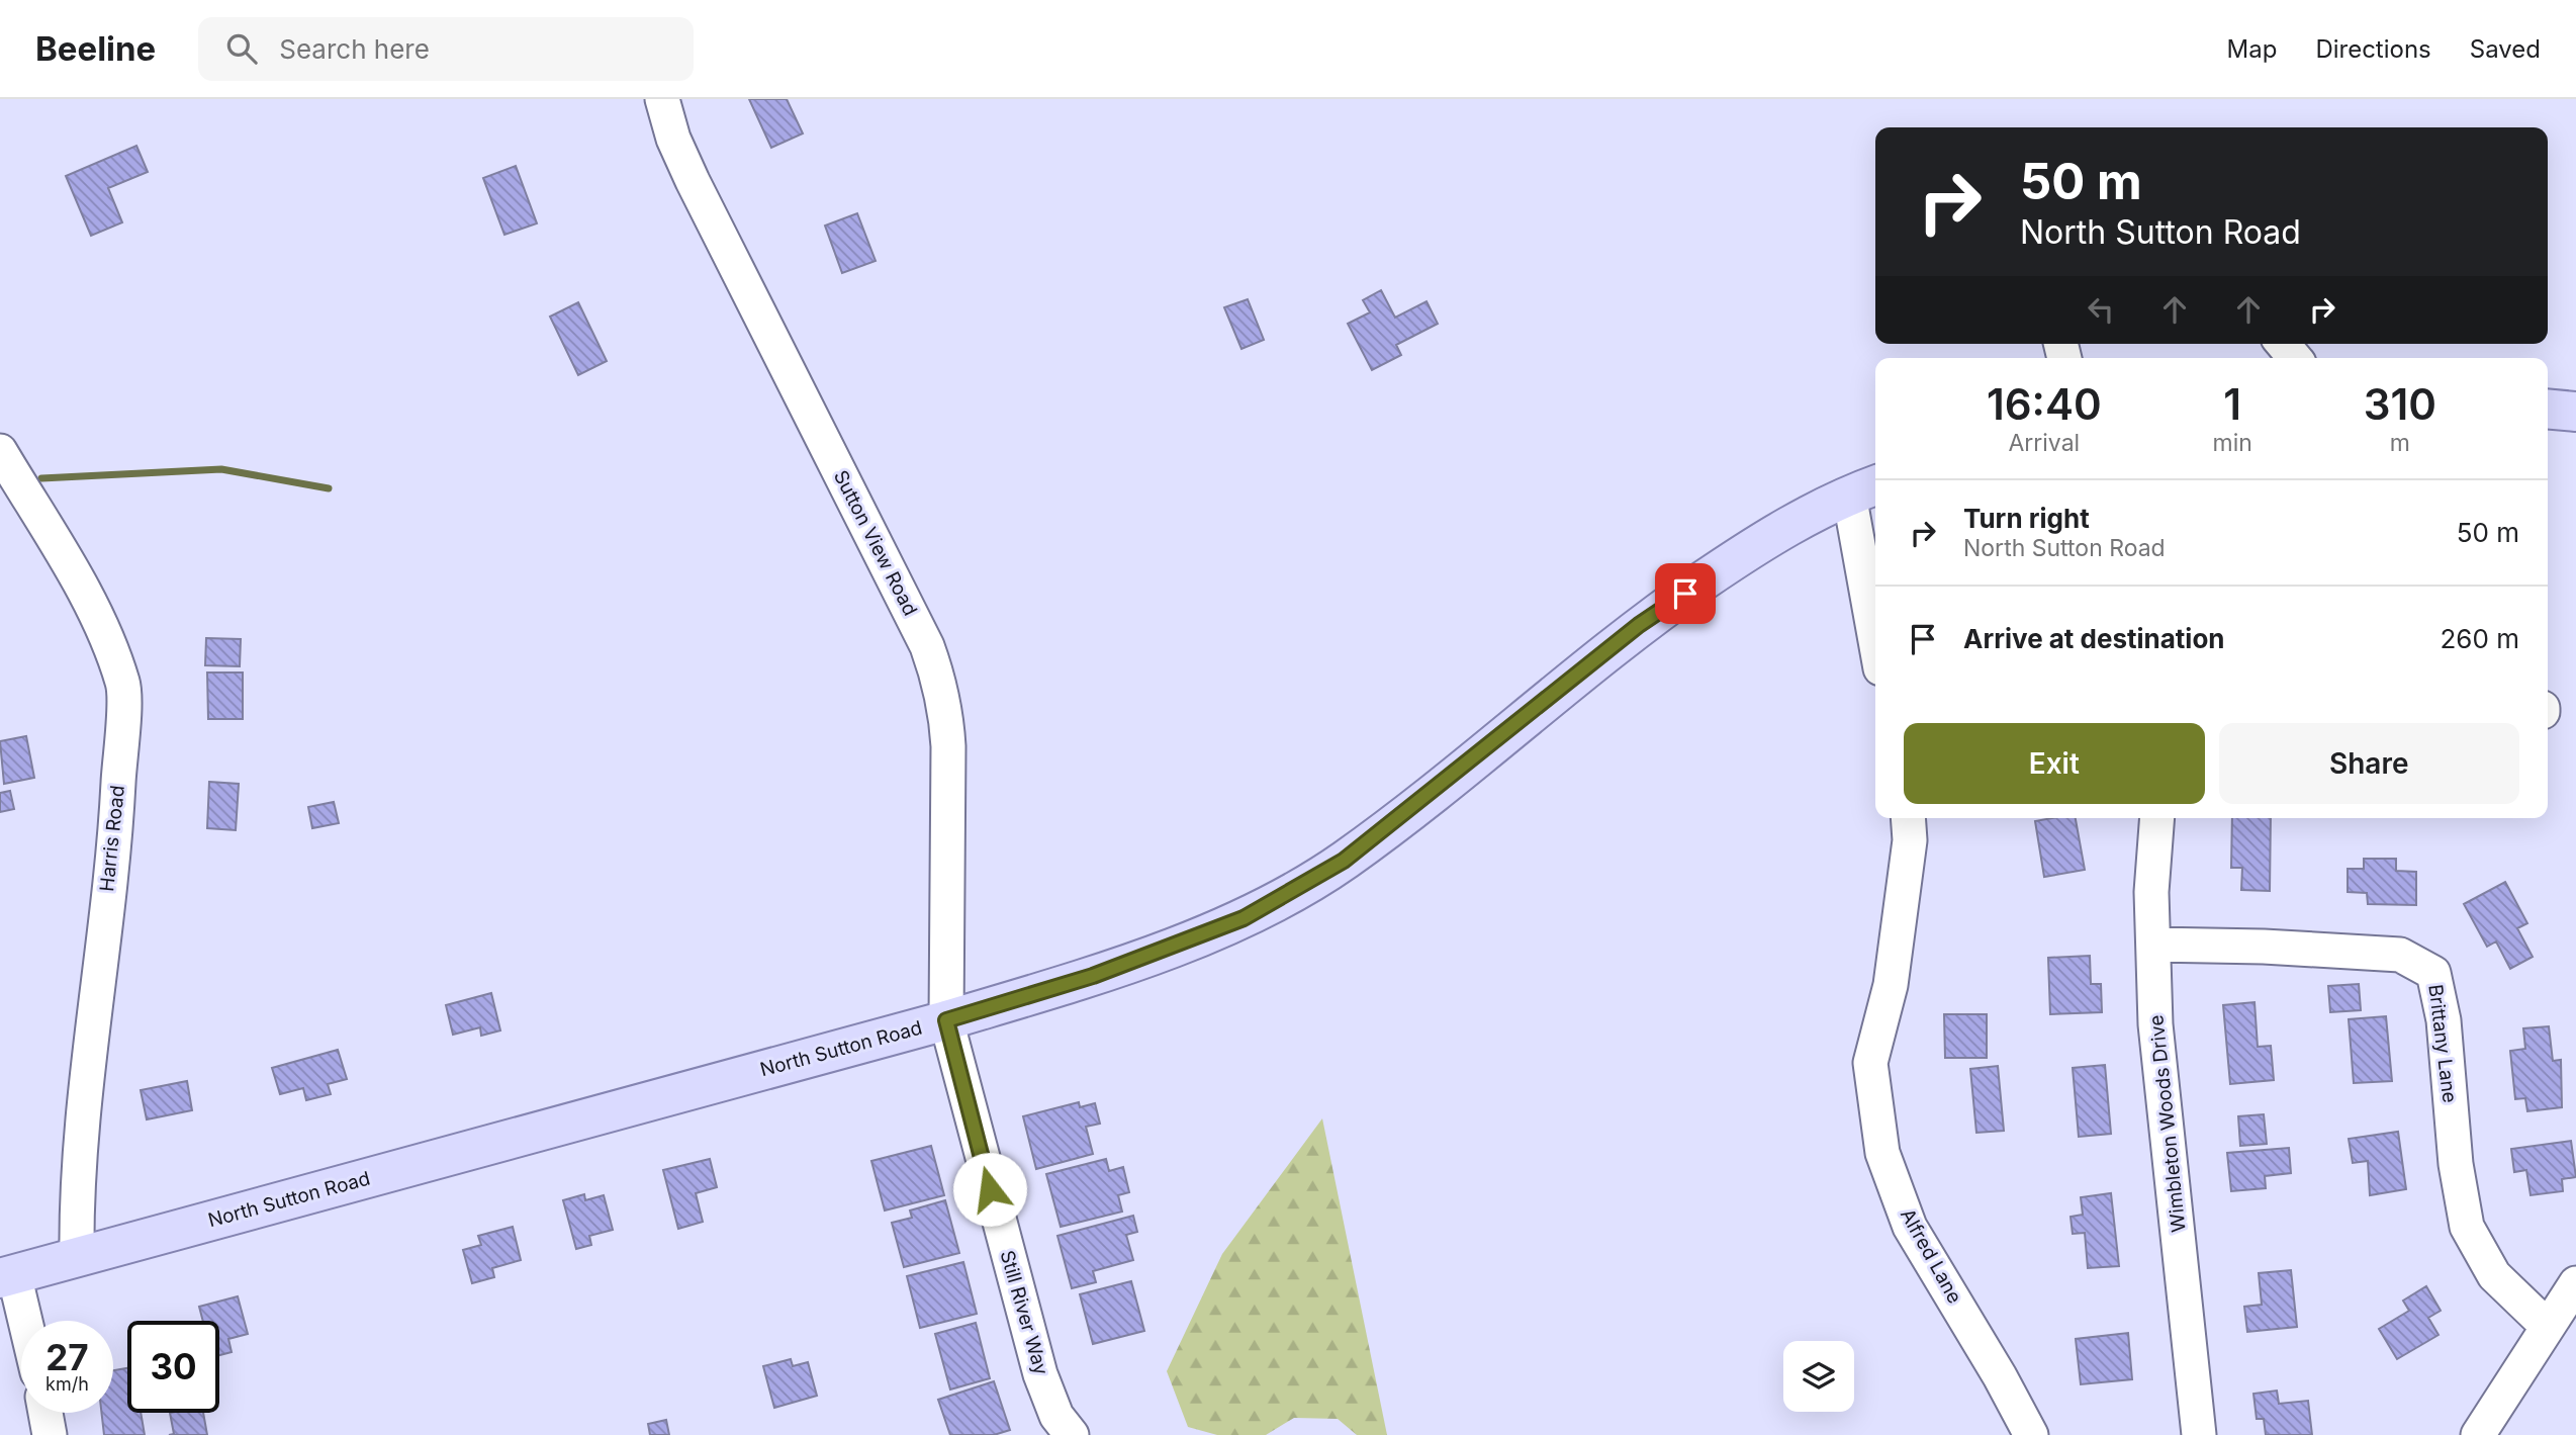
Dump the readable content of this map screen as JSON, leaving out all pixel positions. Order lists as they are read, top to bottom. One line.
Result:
{"streets":{"main road":["North Sutton Road"],"street":["Sutton View Road","Harris Road","Brittany Lane","Wimbleton Woods Drive","Alfred Lane","Still River Way"]},"crossings":[["Sutton View Road","North Sutton Road"],["Sutton View Road","Still River Way"],["Harris Road","North Sutton Road"],["Brittany Lane","Wimbleton Woods Drive"],["North Sutton Road","Still River Way"]],"page":{"header":"Beeline","search":"Search here","nav":["Map","Directions","Saved"],"turn":["50 m","North Sutton Road"],"eta":["16:40","Arrival","1","min","310","m"],"list":[{"name":"Turn right","note":"North Sutton Road","value":"50 m"},{"name":"Arrive at destination","value":"260 m"}],"buttons":["Exit","Share"],"speed":"27 km/h","limit":"30"}}
